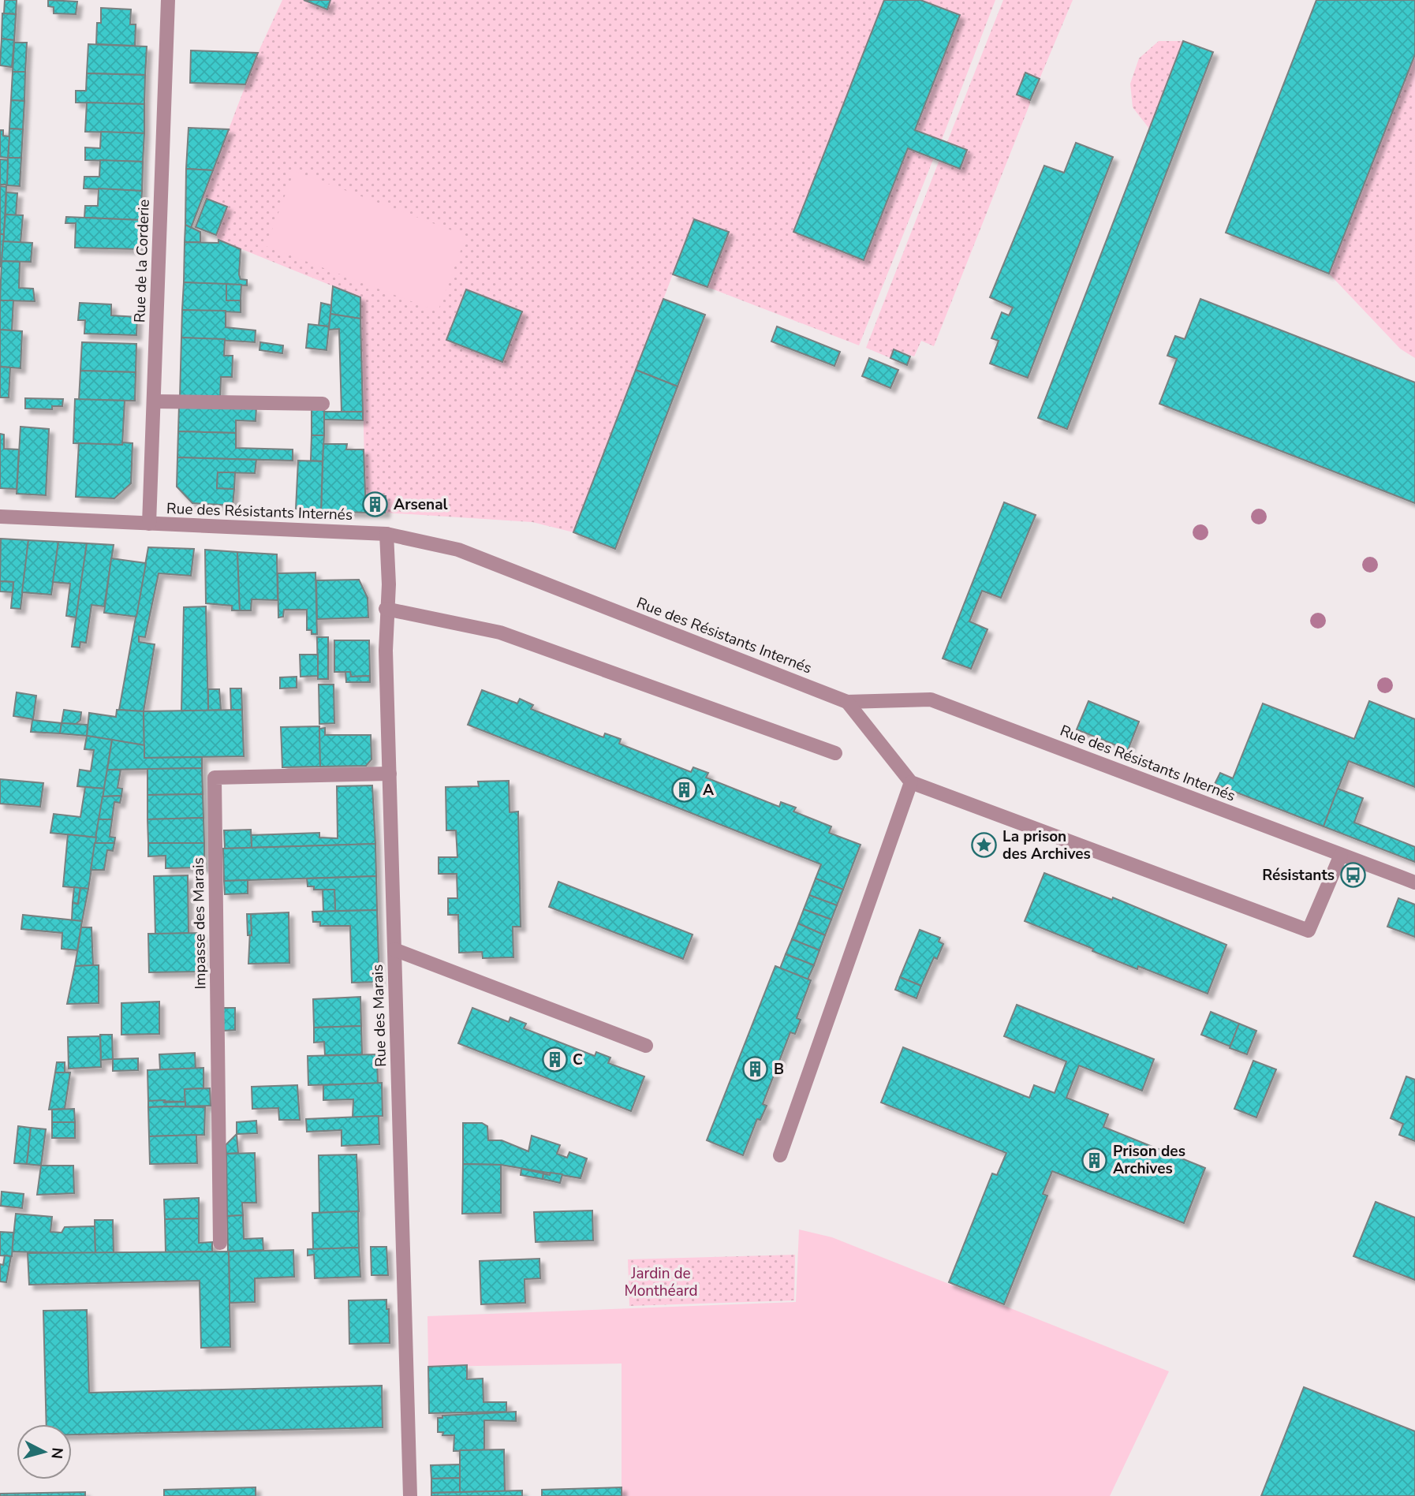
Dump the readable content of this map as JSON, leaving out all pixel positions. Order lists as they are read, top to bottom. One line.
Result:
{"streets":{"street":["Rue de la Corderie","Rue des Résistants Internés","Impasse des Marais","Rue des Marais"]},"crossings":[["Rue de la Corderie","Rue des Résistants Internés"],["Rue des Résistants Internés","Rue des Marais"],["Impasse des Marais","Rue des Marais"]],"parks":["Jardin de Monthéard"],"places":{"building":["Arsenal","A","C","B","Prison des Archives"],"place":["La prison des Archives"],"bus stop":["Résistants"]},"north":"right"}
